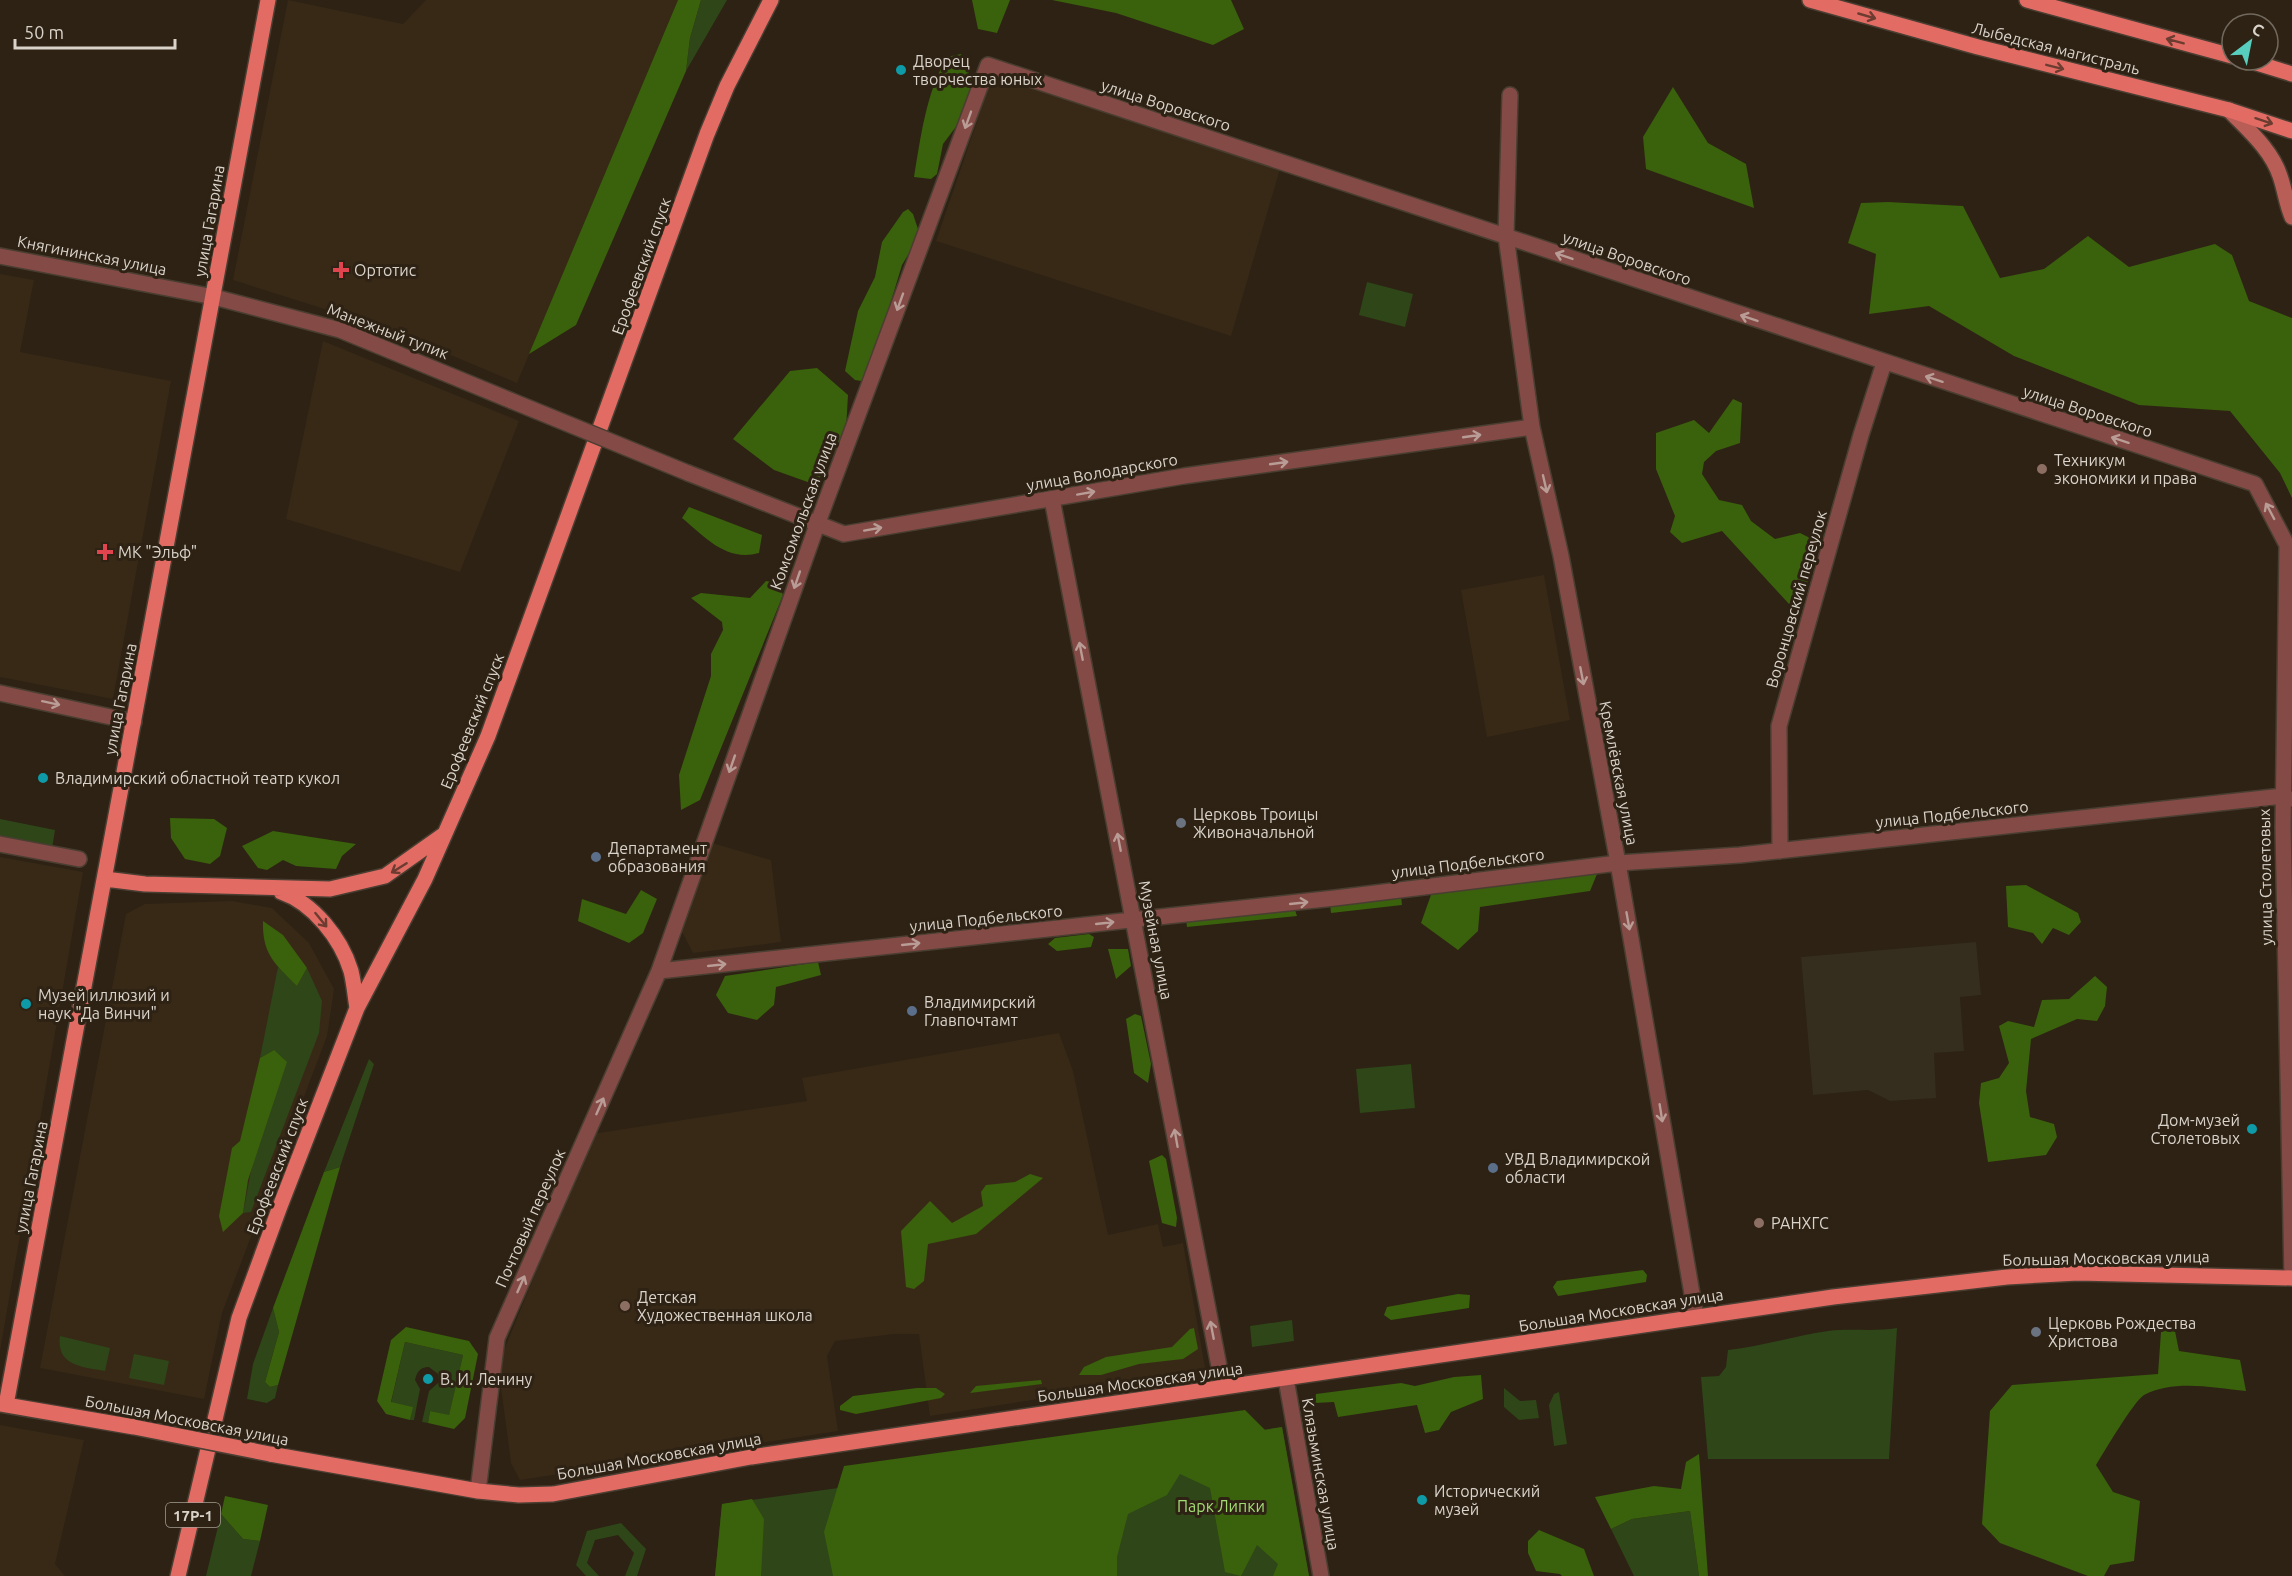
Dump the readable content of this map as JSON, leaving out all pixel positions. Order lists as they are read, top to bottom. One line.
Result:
{"streets":{"main road":["Лыбедская магистраль","улица Гагарина","Ерофеевский спуск","Большая Московская улица","17Р-1"],"street":["улица Воровского","Княгининская улица","Манежный тупик","улица Володарского","Комсомольская улица","Воронцовский переулок","Кремлёвская улица","улица Подбельского","улица Столетовых","Музейная улица","Почтовый переулок","Клязьминская улица"]},"crossings":[["улица Воровского","Комсомольская улица"],["улица Воровского","Воронцовский переулок"],["улица Воровского","Кремлёвская улица"],["улица Воровского","улица Столетовых"],["улица Гагарина","Княгининская улица"],["улица Гагарина","Манежный тупик"],["улица Гагарина","Большая Московская улица"],["Княгининская улица","Манежный тупик"],["Манежный тупик","улица Володарского"],["улица Володарского","Комсомольская улица"],["улица Володарского","Кремлёвская улица"],["улица Володарского","Музейная улица"],["Комсомольская улица","улица Подбельского"],["Комсомольская улица","Почтовый переулок"],["Воронцовский переулок","улица Подбельского"],["Кремлёвская улица","улица Подбельского"],["Кремлёвская улица","Большая Московская улица"],["улица Подбельского","улица Столетовых"],["улица Подбельского","Музейная улица"],["улица Подбельского","Почтовый переулок"],["улица Столетовых","Большая Московская улица"],["Музейная улица","Большая Московская улица"],["Почтовый переулок","Большая Московская улица"],["Большая Московская улица","Клязьминская улица"]],"one_way":["улица Воровского","улица Володарского","Комсомольская улица","Кремлёвская улица","улица Подбельского","улица Столетовых","Музейная улица","Почтовый переулок"],"parks":["Парк Липки"],"places":{"other":["Дворец творчества юных","Техникум экономики и права","Владимирский областной театр кукол","Церковь Троицы Живоначальной","Департамент образования","Музей иллюзий и наук \"Да Винчи\"","Владимирский Главпочтамт","Дом-музей Столетовых","УВД Владимирской области","РАНХГС","Детская Художественная школа","Церковь Рождества Христова","В. И. Ленину","Исторический музей"],"health":["Ортотис","МК \"Эльф\""]},"scale_bar":"50 m","north":"top right"}
